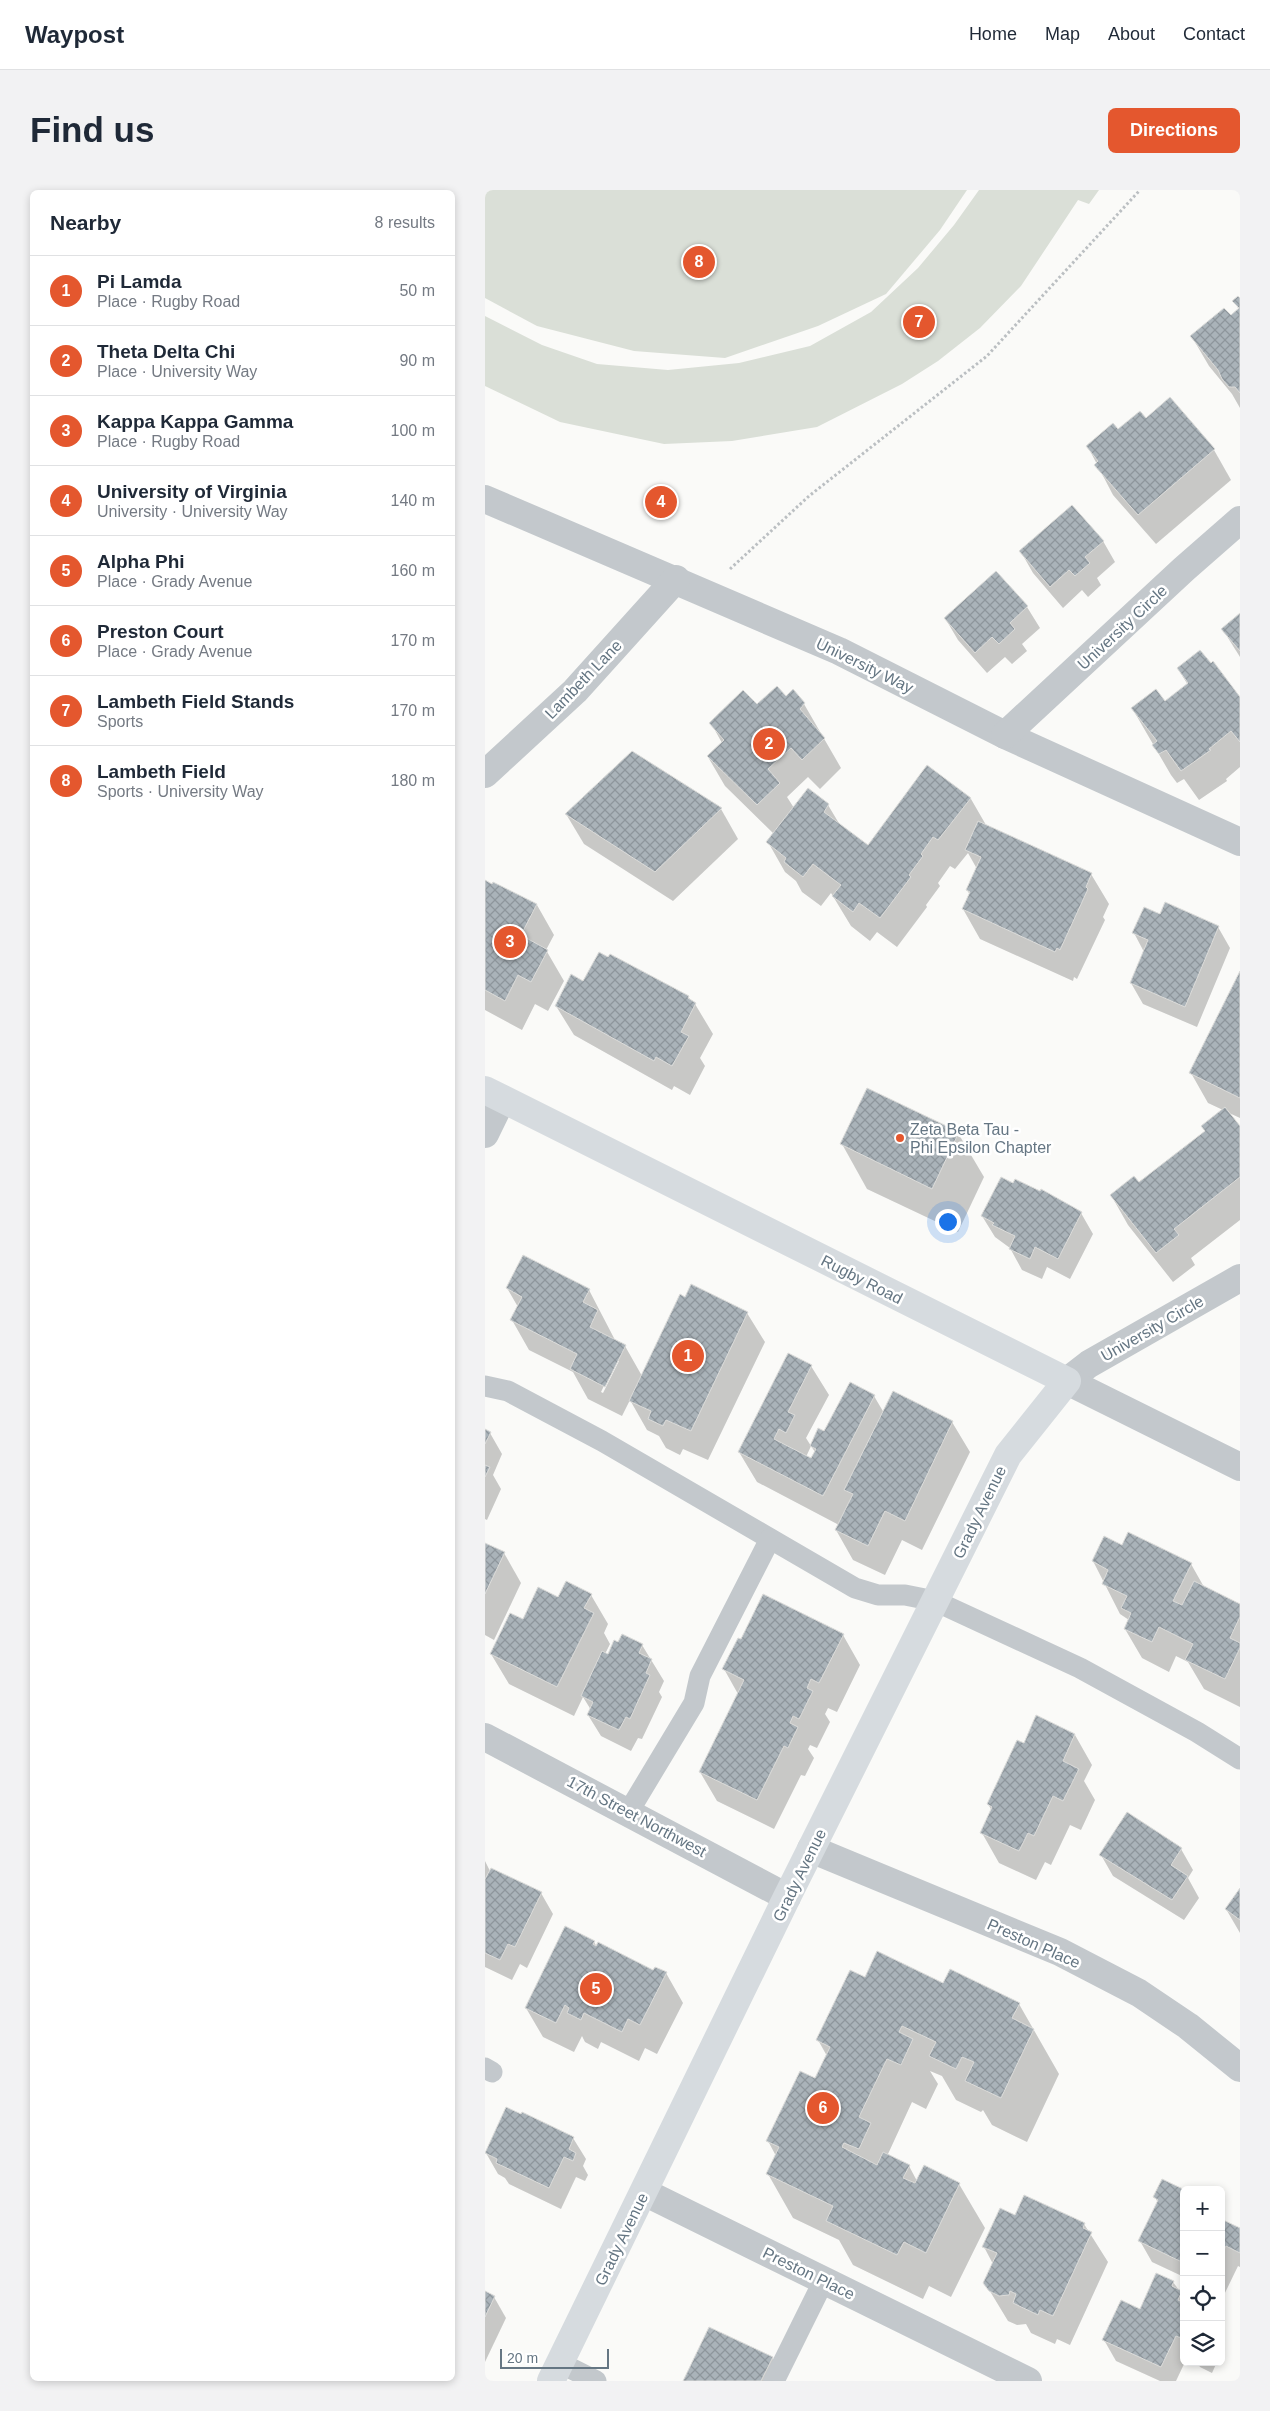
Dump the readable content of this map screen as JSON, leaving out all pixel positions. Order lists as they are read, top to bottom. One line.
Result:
{"streets":{"main road":["Rugby Road","Grady Avenue"],"street":["University Circle","University Way","Lambeth Lane","17th Street Northwest","Preston Place"]},"crossings":[["University Circle","University Way"],["University Circle","Rugby Road"],["University Circle","Grady Avenue"],["University Way","Lambeth Lane"],["Rugby Road","Grady Avenue"],["Grady Avenue","17th Street Northwest"],["Grady Avenue","Preston Place"]],"places":["Zeta Beta Tau - Phi Epsilon Chapter"],"scale_bar":"20 m","page":{"header":"Waypost","nav":["Home","Map","About","Contact"],"buttons":"Directions","title":"Find us","heading":["Nearby","8 results"],"pins":["8","7","4","2","3","1","5","6"],"list":[{"mark":"1","name":"Pi Lamda","note":"Place · Rugby Road","value":"50 m"},{"mark":"2","name":"Theta Delta Chi","note":"Place · University Way","value":"90 m"},{"mark":"3","name":"Kappa Kappa Gamma","note":"Place · Rugby Road","value":"100 m"},{"mark":"4","name":"University of Virginia","note":"University · University Way","value":"140 m"},{"mark":"5","name":"Alpha Phi","note":"Place · Grady Avenue","value":"160 m"},{"mark":"6","name":"Preston Court","note":"Place · Grady Avenue","value":"170 m"},{"mark":"7","name":"Lambeth Field Stands","note":"Sports","value":"170 m"},{"mark":"8","name":"Lambeth Field","note":"Sports · University Way","value":"180 m"}],"map_buttons":["+","−"],"scale":"20 m"}}
